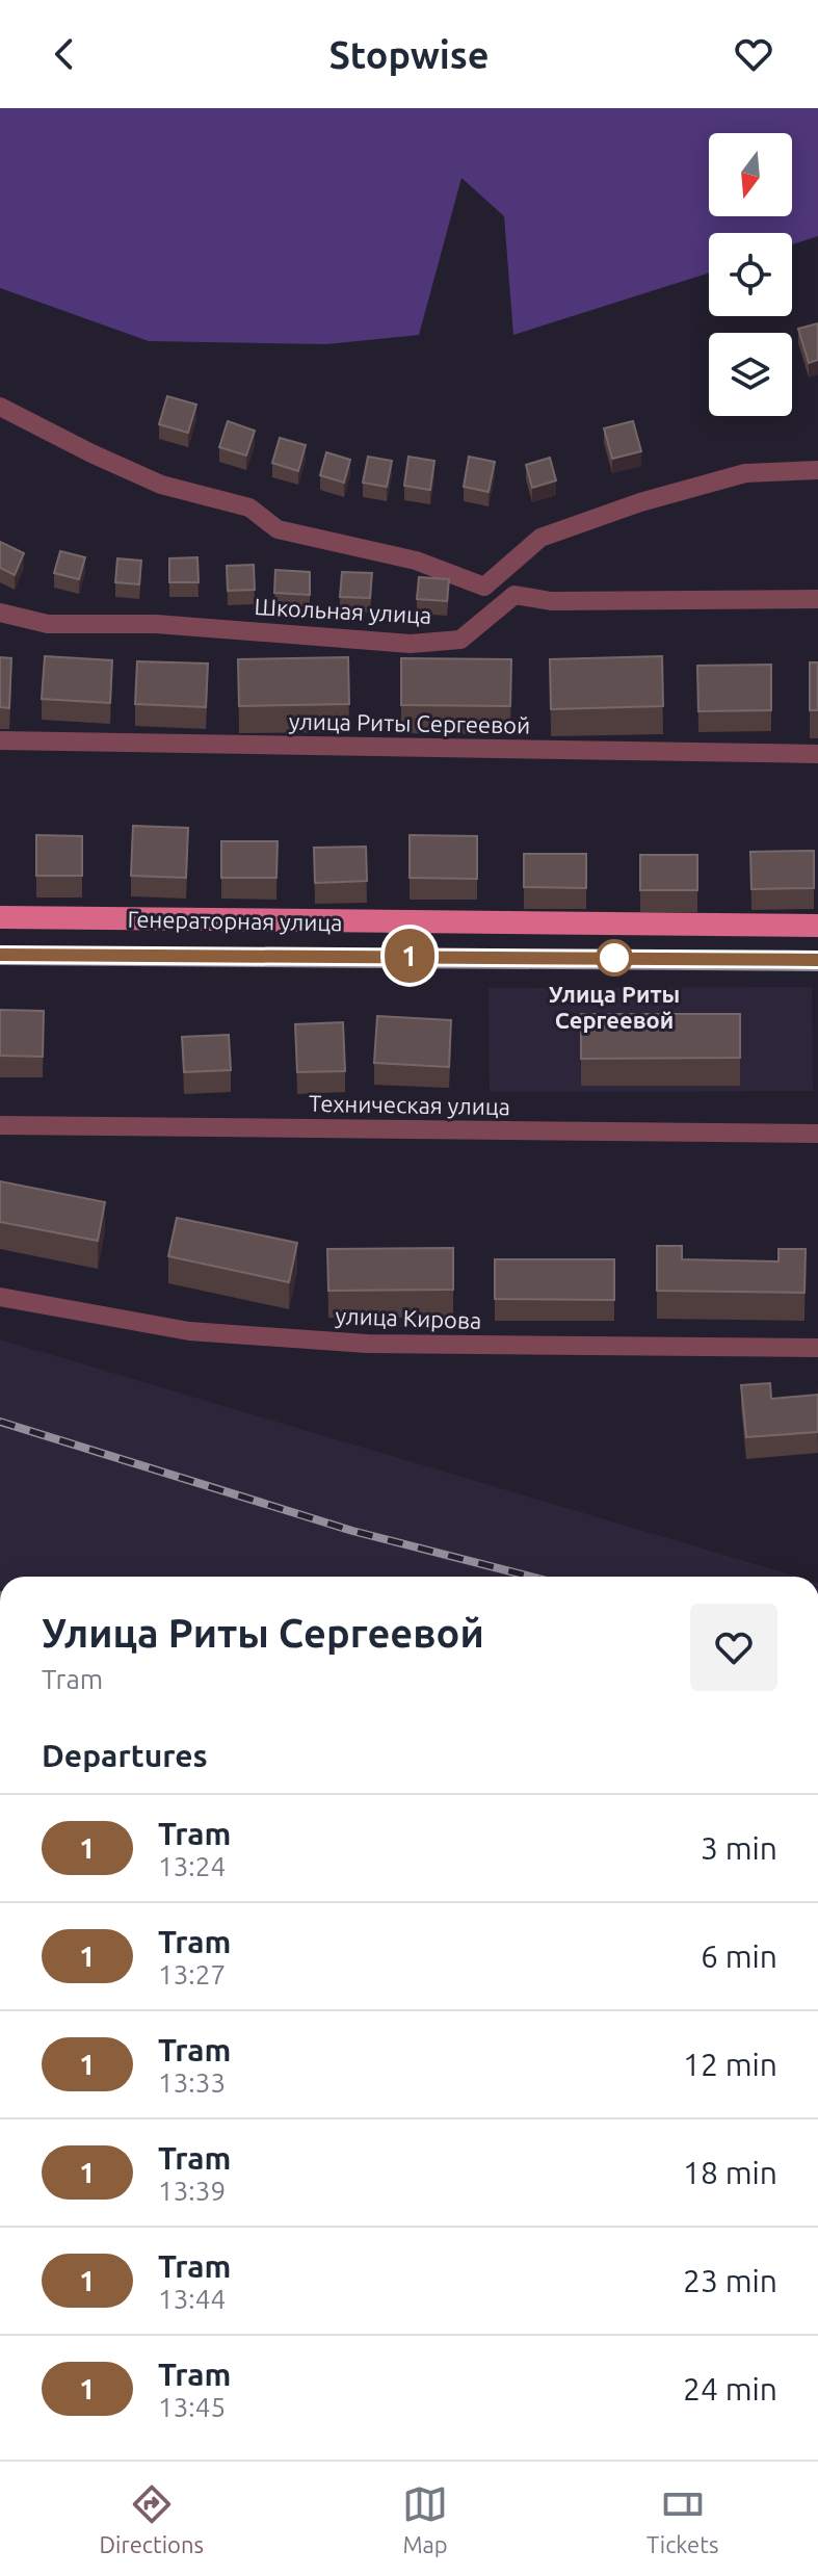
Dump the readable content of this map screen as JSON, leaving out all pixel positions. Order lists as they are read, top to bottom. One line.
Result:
{"streets":{"main road":["Генераторная улица"],"street":["Школьная улица","улица Риты Сергеевой","Техническая улица","улица Кирова"]},"places":["Улица Риты Сергеевой"],"lines":["tram line 1"],"north":"bottom","page":{"header":"Stopwise","on_map":"1","heading":[["Улица Риты Сергеевой","Tram"],"Departures"],"list":[{"mark":"1","name":"Tram","note":"13:24","value":"3 min"},{"mark":"1","name":"Tram","note":"13:27","value":"6 min"},{"mark":"1","name":"Tram","note":"13:33","value":"12 min"},{"mark":"1","name":"Tram","note":"13:39","value":"18 min"},{"mark":"1","name":"Tram","note":"13:44","value":"23 min"},{"mark":"1","name":"Tram","note":"13:45","value":"24 min"}],"tabs":["Directions","Map","Tickets"]}}
